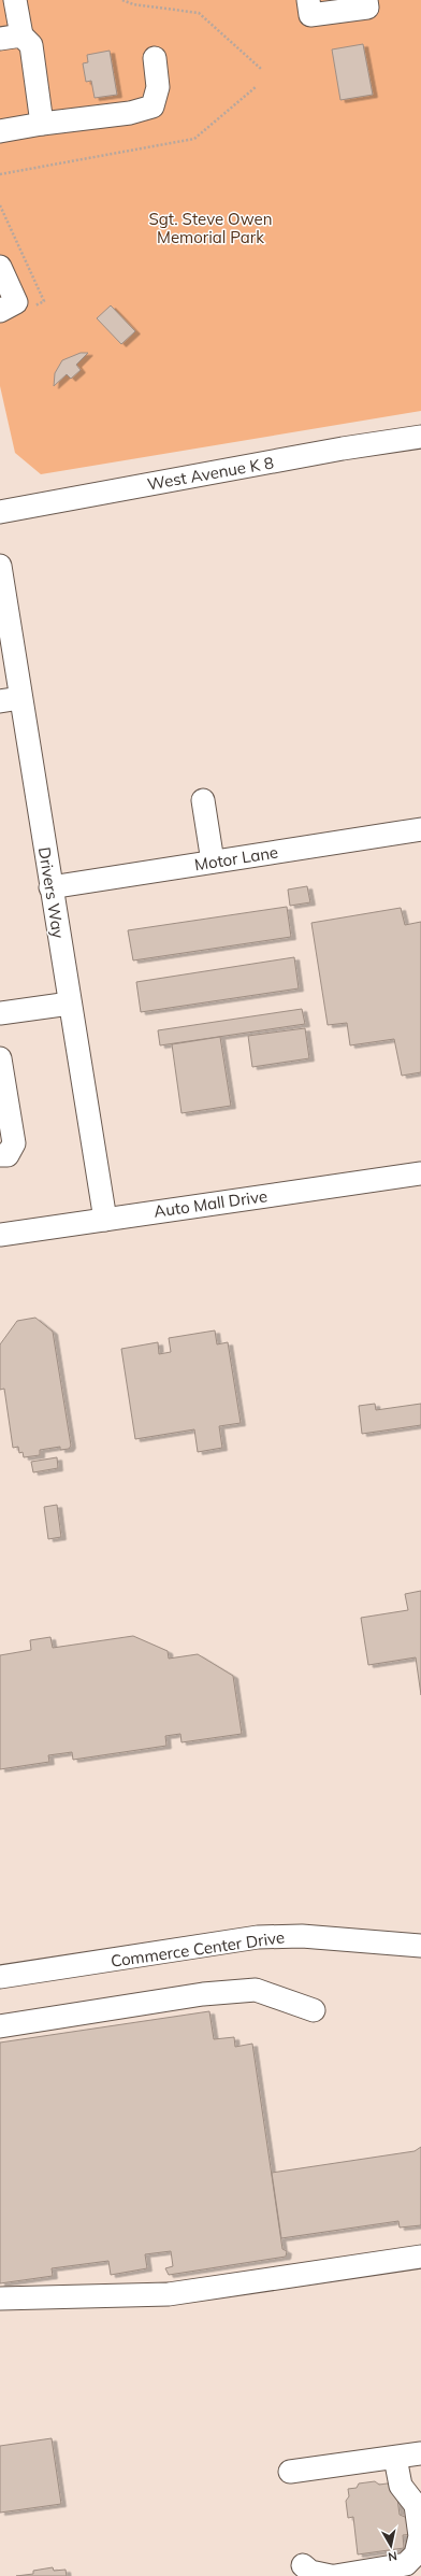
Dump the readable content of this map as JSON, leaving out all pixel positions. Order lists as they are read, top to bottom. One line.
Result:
{"streets":{"street":["West Avenue K 8","Motor Lane","Drivers Way","Auto Mall Drive","Commerce Center Drive"]},"crossings":[["Motor Lane","Drivers Way"],["Drivers Way","Auto Mall Drive"]],"parks":["Sgt. Steve Owen Memorial Park"],"north":"bottom"}
